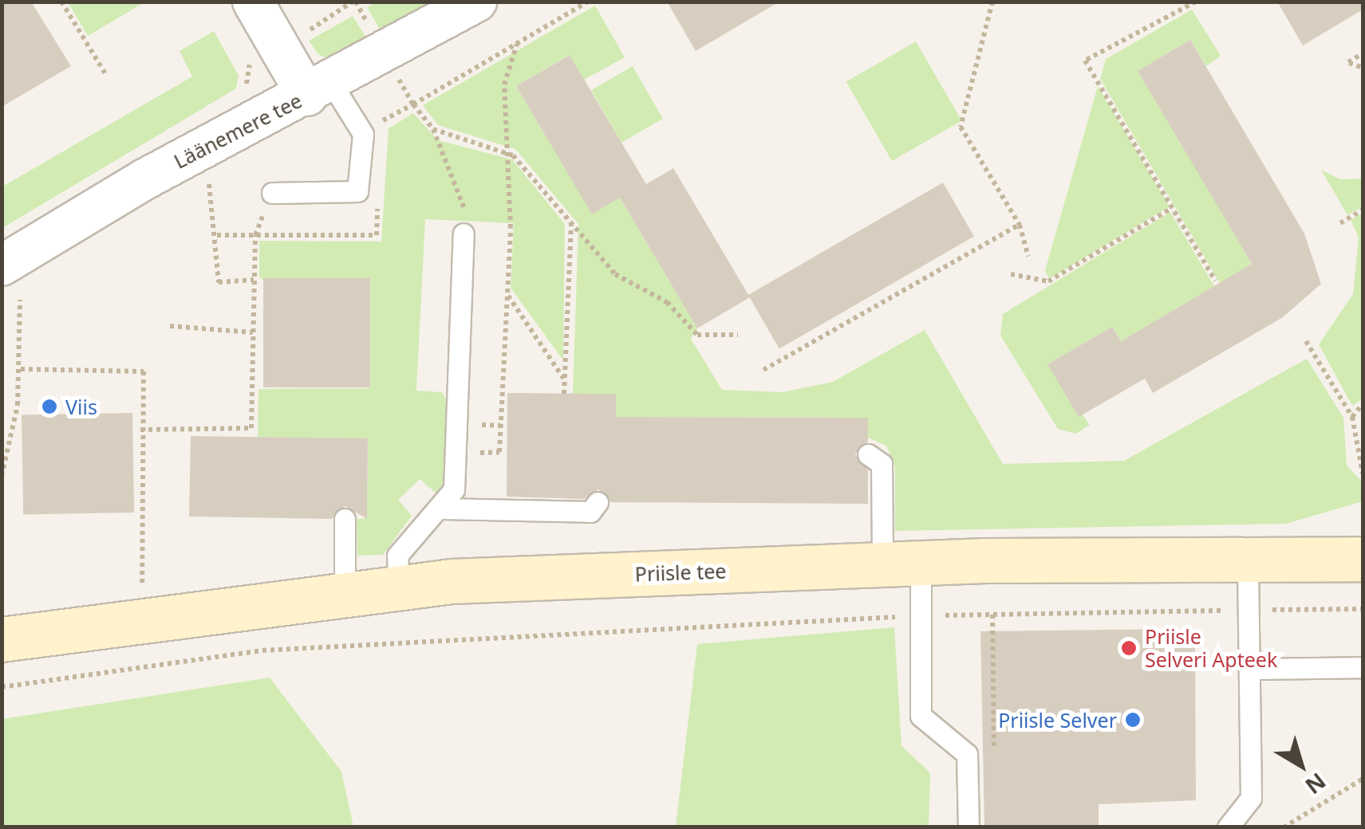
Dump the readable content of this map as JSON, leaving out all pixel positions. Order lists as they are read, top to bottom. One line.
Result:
{"streets":{"street":["Läänemere tee","Priisle tee"]},"places":["Viis","Priisle Selveri Apteek","Priisle Selver"],"north":"bottom right"}
